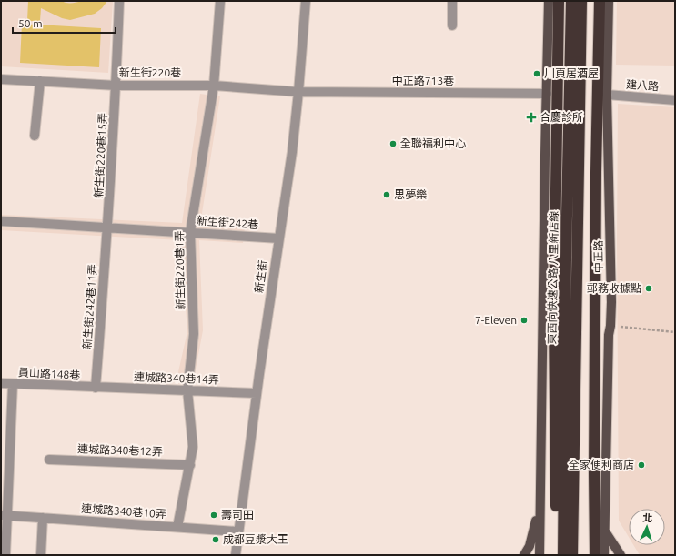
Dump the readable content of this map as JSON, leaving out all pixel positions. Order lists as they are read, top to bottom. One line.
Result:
{"streets":{"highway":["東西向快速公路 八里新店線"],"main road":["中正路"],"street":["新生街220巷","中正路713巷","建八路","新生街220巷15弄","新生街242巷","新生街220巷1弄","新生街","新生街242巷11弄","員山路148巷","連城路340巷14弄","連城路340巷12弄","連城路340巷10弄"]},"crossings":[["新生街220巷","中正路713巷"],["新生街220巷","新生街220巷15弄"],["新生街220巷","新生街220巷1弄"],["新生街220巷","新生街"],["中正路713巷","新生街"],["建八路","中正路"],["新生街220巷15弄","新生街242巷"],["新生街220巷15弄","新生街242巷11弄"],["新生街242巷","新生街220巷1弄"],["新生街242巷","新生街"],["新生街242巷","新生街242巷11弄"],["新生街220巷1弄","連城路340巷14弄"],["新生街","連城路340巷14弄"],["新生街","連城路340巷10弄"],["新生街242巷11弄","員山路148巷"],["新生街242巷11弄","連城路340巷14弄"],["員山路148巷","連城路340巷14弄"]],"places":{"other":["川頁居酒屋","全聯福利中心","思夢樂","郵務收據點","7-Eleven","全家便利商店","壽司田","成都豆漿大王"],"health":["合慶診所"]},"scale_bar":"50 m","north":"top"}
